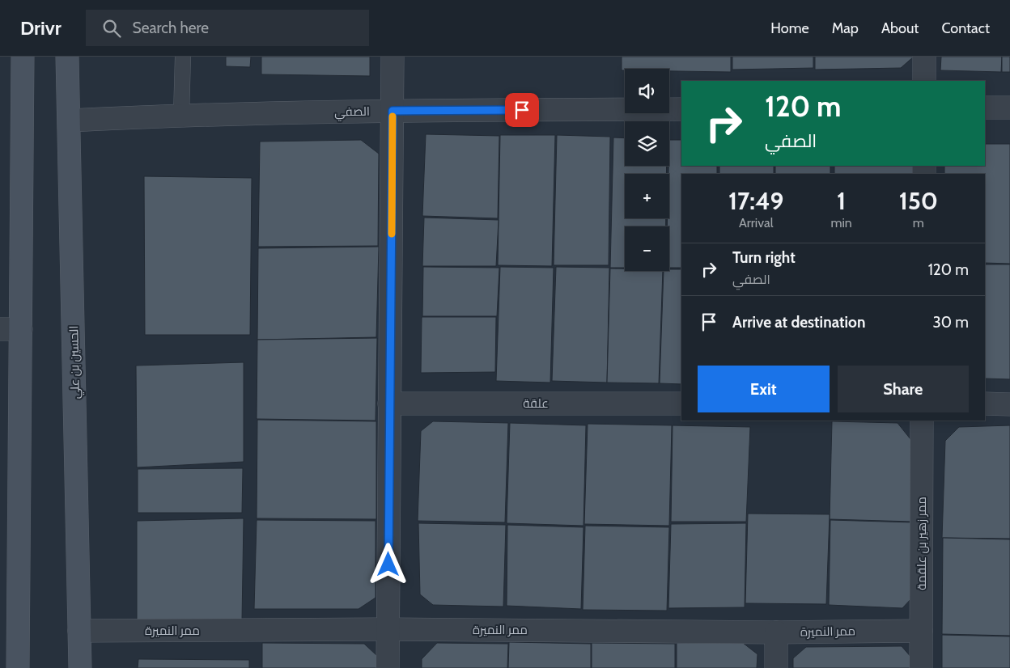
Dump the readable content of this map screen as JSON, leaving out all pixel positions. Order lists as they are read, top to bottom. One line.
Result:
{"streets":{"street":["الصفي","الحسين بن علي","علقة","ممر زهير بن علقمة","ممر النميرة"]},"crossings":[["الصفي","الحسين بن علي"],["الحسين بن علي","ممر النميرة"],["ممر زهير بن علقمة","ممر النميرة"]],"page":{"header":"Drivr","search":"Search here","nav":["Home","Map","About","Contact"],"map_buttons":["+","−"],"turn":["120 m","الصفي"],"eta":["17:49","Arrival","1","min","150","m"],"list":[{"name":"Turn right","note":"الصفي","value":"120 m"},{"name":"Arrive at destination","value":"30 m"}],"buttons":["Exit","Share"]}}
